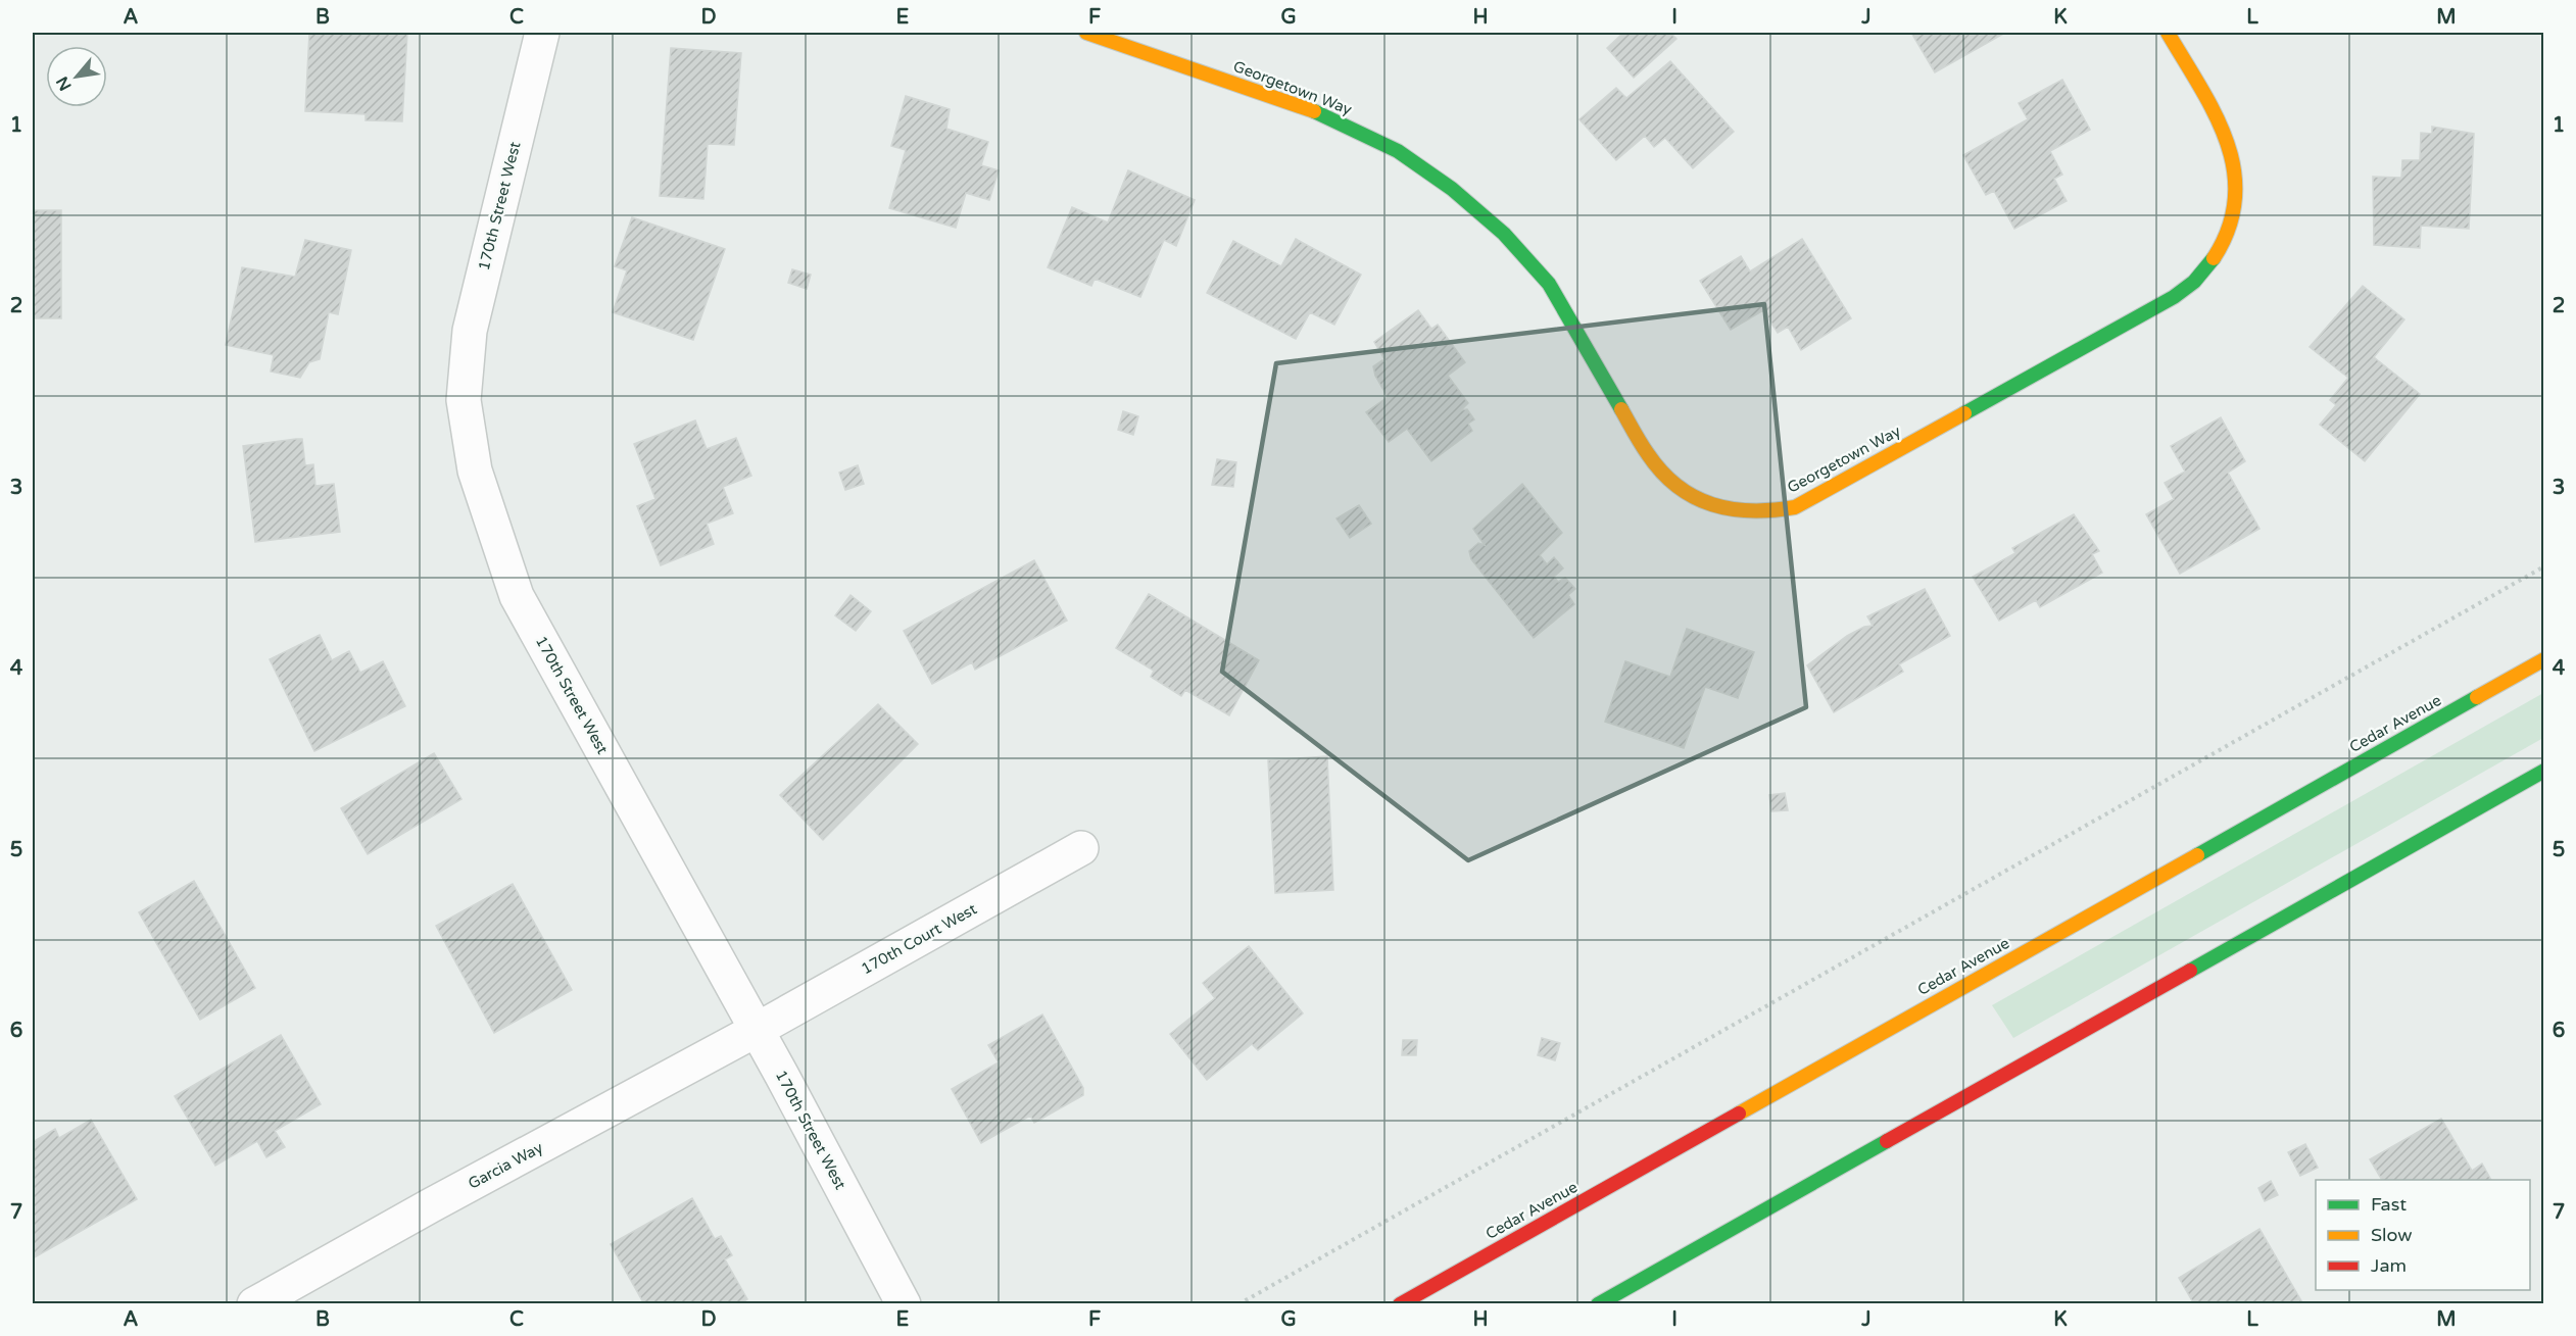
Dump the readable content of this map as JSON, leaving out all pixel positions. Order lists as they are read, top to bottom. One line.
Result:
{"streets":{"main road":["Georgetown Way","Cedar Avenue"],"street":["170th Street West","170th Court West","Garcia Way"]},"crossings":[["170th Street West","170th Court West"],["170th Street West","Garcia Way"],["170th Court West","Garcia Way"]],"legend":["Fast","Slow","Jam"],"north":"bottom left","grid":{"columns":["A","B","C","D","E","F","G","H","I","J","K","L","M"],"rows":["1","2","3","4","5","6","7"]}}
